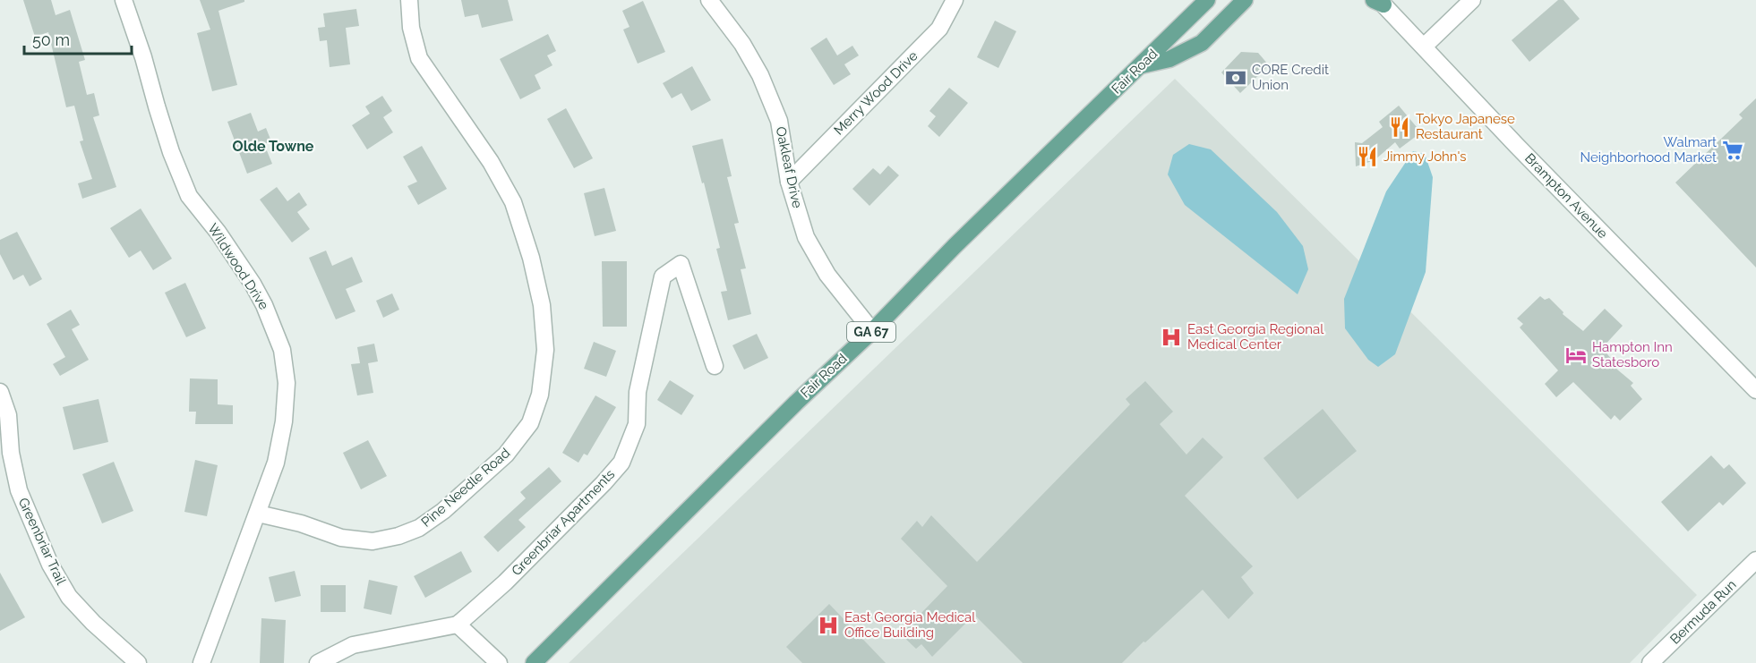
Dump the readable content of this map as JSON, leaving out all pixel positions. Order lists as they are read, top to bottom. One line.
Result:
{"streets":{"main road":["Fair Road","GA 67"],"street":["Merry Wood Drive","Oakleaf Drive","Brampton Avenue","Wildwood Drive","Pine Needle Road","Greenbriar Apartments","Greenbriar Trail","Bermuda Run"]},"crossings":[["Fair Road","Oakleaf Drive"],["Merry Wood Drive","Oakleaf Drive"],["Wildwood Drive","Pine Needle Road"]],"districts":["Olde Towne"],"places":{"bank":["CORE Credit Union"],"restaurant":["Tokyo Japanese Restaurant","Jimmy John's"],"supermarket":["Walmart Neighborhood Market"],"hospital":["East Georgia Regional Medical Center","East Georgia Medical Office Building"],"hotel":["Hampton Inn Statesboro"]},"scale_bar":"50 m"}
